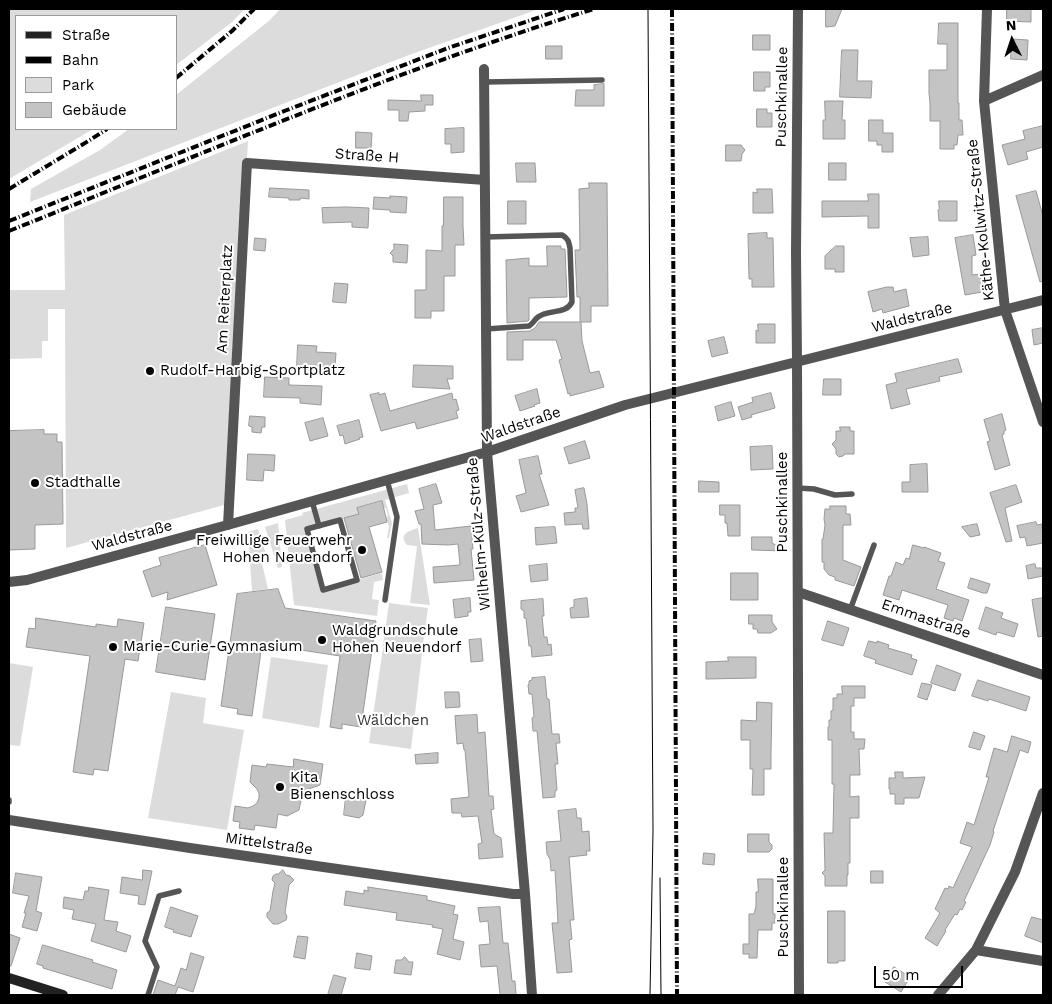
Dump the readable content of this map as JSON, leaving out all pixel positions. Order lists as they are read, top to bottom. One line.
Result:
{"streets":{"street":["Puschkinallee","Straße H","Käthe-Kollwitz-Straße","Am Reiterplatz","Waldstraße","Wilhelm-Külz-Straße","Emmastraße","Mittelstraße"]},"crossings":[["Puschkinallee","Waldstraße"],["Puschkinallee","Emmastraße"],["Straße H","Am Reiterplatz"],["Straße H","Wilhelm-Külz-Straße"],["Käthe-Kollwitz-Straße","Waldstraße"],["Am Reiterplatz","Waldstraße"],["Waldstraße","Wilhelm-Külz-Straße"],["Wilhelm-Külz-Straße","Mittelstraße"]],"parks":["Wäldchen"],"places":["Rudolf-Harbig-Sportplatz","Stadthalle","Freiwillige Feuerwehr Hohen Neuendorf","Waldgrundschule Hohen Neuendorf","Marie-Curie-Gymnasium","Kita Bienenschloss"],"legend":["Straße","Bahn","Park","Gebäude"],"scale_bar":"50 m","north":"top"}
